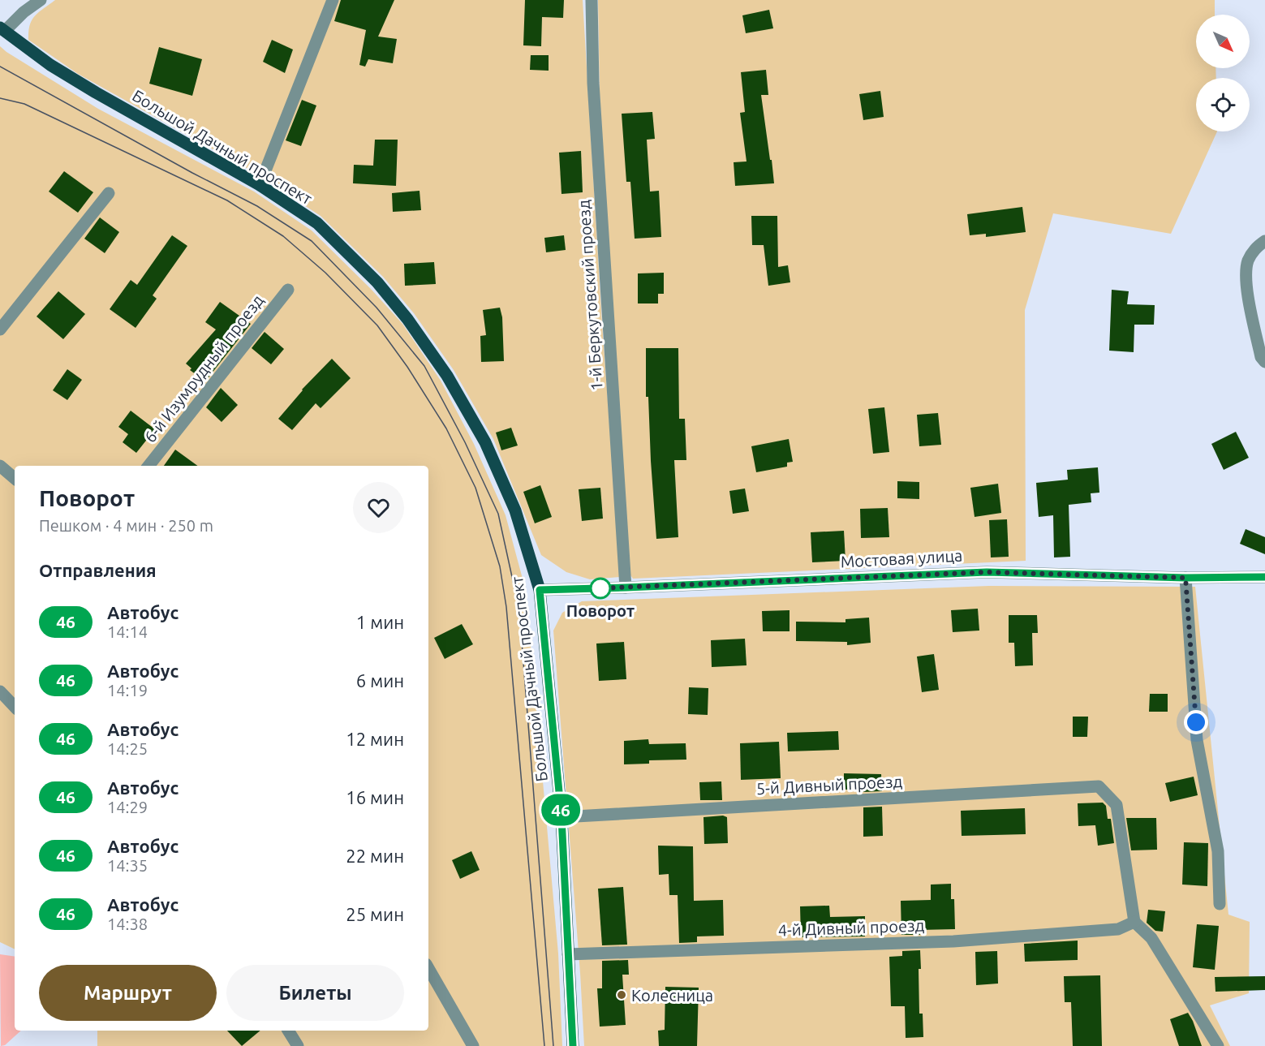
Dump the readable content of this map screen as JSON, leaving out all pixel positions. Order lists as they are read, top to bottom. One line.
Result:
{"streets":{"main road":["Большой Дачный проспект"],"street":["1-й Беркутовский проезд","6-й Изумрудный проезд","Мостовая улица","5-й Дивный проезд","4-й Дивный проезд"]},"crossings":[["Большой Дачный проспект","Мостовая улица"],["Большой Дачный проспект","5-й Дивный проезд"],["Большой Дачный проспект","4-й Дивный проезд"],["1-й Беркутовский проезд","Мостовая улица"],["5-й Дивный проезд","4-й Дивный проезд"]],"places":["Поворот","Колесница"],"lines":["bus line 46"],"north":"bottom right","page":{"on_map":"46","heading":[["Поворот","Пешком · 4 мин · 250 m"],"Отправления"],"list":[{"mark":"46","name":"Автобус","note":"14:14","value":"1 мин"},{"mark":"46","name":"Автобус","note":"14:19","value":"6 мин"},{"mark":"46","name":"Автобус","note":"14:25","value":"12 мин"},{"mark":"46","name":"Автобус","note":"14:29","value":"16 мин"},{"mark":"46","name":"Автобус","note":"14:35","value":"22 мин"},{"mark":"46","name":"Автобус","note":"14:38","value":"25 мин"}],"buttons":["Маршрут","Билеты"]}}
